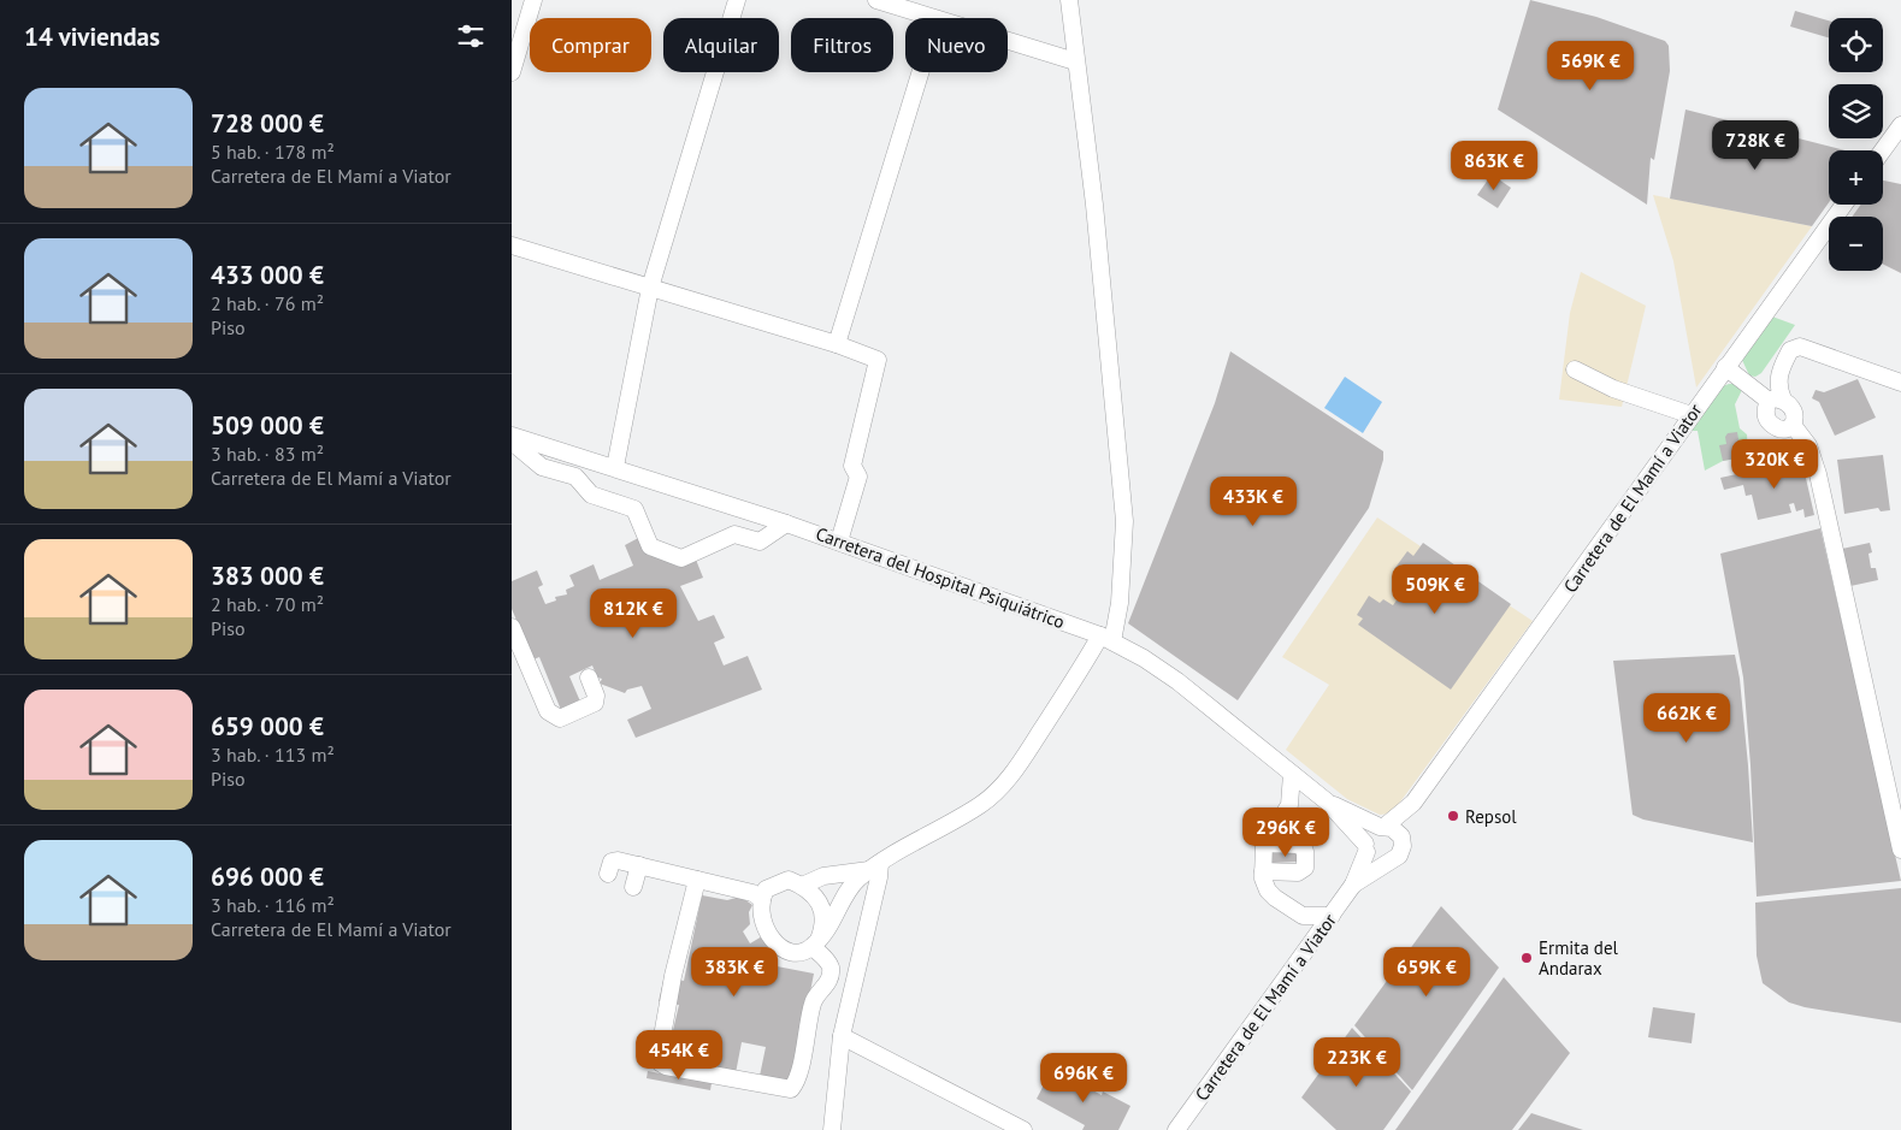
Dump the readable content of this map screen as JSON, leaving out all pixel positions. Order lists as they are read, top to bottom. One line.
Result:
{"streets":{"street":["Carretera de El Mamí a Viator","Carretera del Hospital Psiquiátrico"]},"places":["Repsol","Ermita del Andarax"],"page":{"heading":"14 viviendas","map_buttons":["+","−"],"chip":["Comprar","Alquilar","Filtros","Nuevo"],"price":["569K €","728K €","863K €","320K €","433K €","509K €","812K €","662K €","296K €","383K €","659K €","454K €","223K €","696K €"],"list":[{"name":"728 000 €","note":"5 hab. · 178 m² · Carretera de El Mamí a Viator"},{"name":"433 000 €","note":"2 hab. · 76 m² · Piso"},{"name":"509 000 €","note":"3 hab. · 83 m² · Carretera de El Mamí a Viator"},{"name":"383 000 €","note":"2 hab. · 70 m² · Piso"},{"name":"659 000 €","note":"3 hab. · 113 m² · Piso"},{"name":"696 000 €","note":"3 hab. · 116 m² · Carretera de El Mamí a Viator"}]}}
